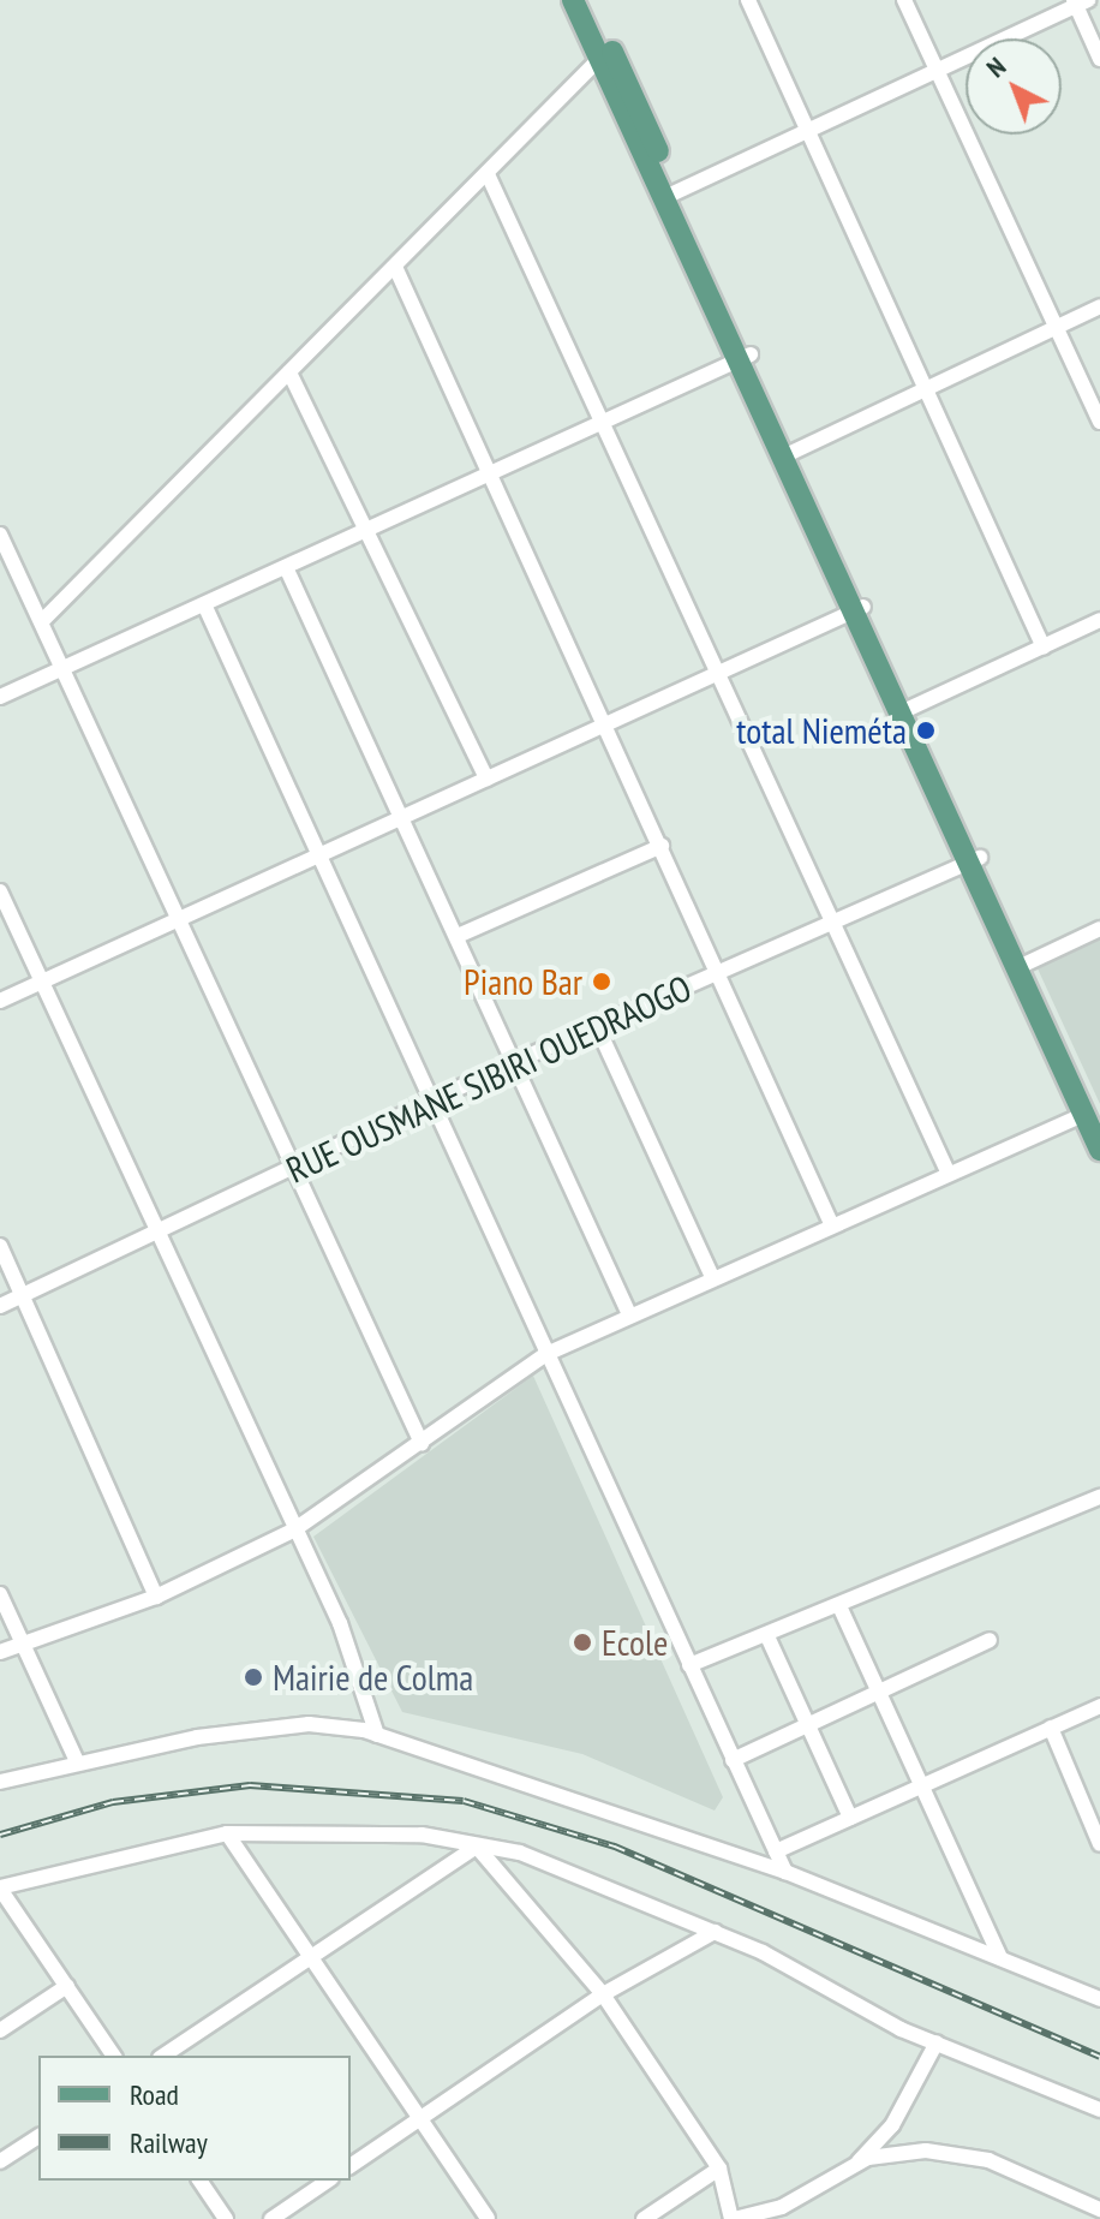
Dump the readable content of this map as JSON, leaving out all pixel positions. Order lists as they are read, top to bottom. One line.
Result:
{"streets":{"street":["RUE OUSMANE SIBIRI OUEDRAOGO"]},"places":["total Nieméta","Piano Bar","Ecole","Mairie de Colma"],"legend":["Road","Railway"],"north":"top left"}
